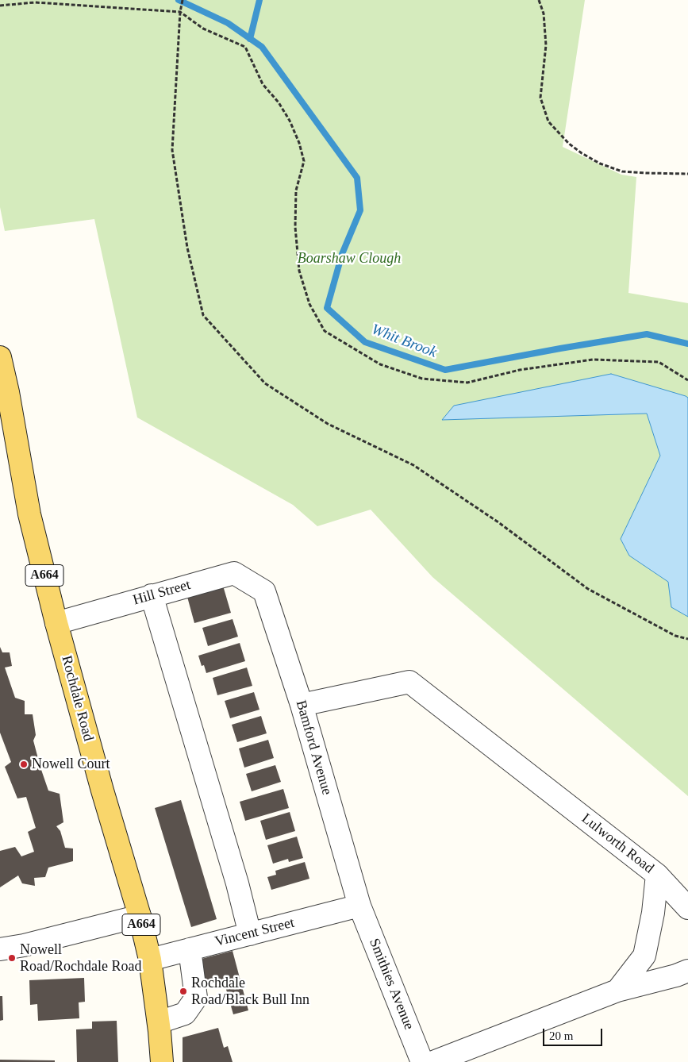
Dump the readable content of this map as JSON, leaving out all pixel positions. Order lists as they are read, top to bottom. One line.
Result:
{"streets":{"main road":["A664","Rochdale Road"],"street":["Hill Street","Bamford Avenue","Lulworth Road","Vincent Street","Smithies Avenue"]},"crossings":[["Hill Street","Rochdale Road"],["Hill Street","Bamford Avenue"],["Rochdale Road","Vincent Street"],["Bamford Avenue","Lulworth Road"],["Bamford Avenue","Vincent Street"],["Bamford Avenue","Smithies Avenue"],["Vincent Street","Smithies Avenue"]],"water":["Whit Brook"],"parks":["Boarshaw Clough"],"places":["Nowell Court","Nowell Road/Rochdale Road","Rochdale Road/Black Bull Inn"],"scale_bar":"20 m"}
